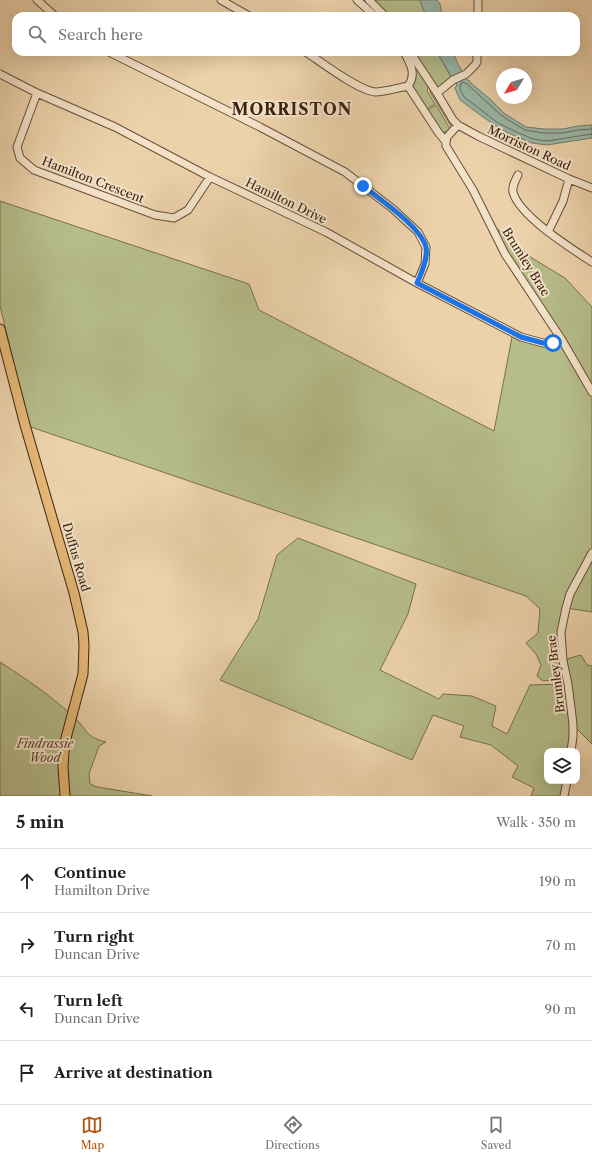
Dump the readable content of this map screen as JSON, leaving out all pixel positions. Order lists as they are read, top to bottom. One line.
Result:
{"streets":{"main road":["Duffus Road"],"street":["Morriston Road","Hamilton Crescent","Hamilton Drive","Brumley Brae"]},"crossings":[["Hamilton Crescent","Hamilton Drive"],["Hamilton Drive","Brumley Brae"]],"districts":["MORRISTON"],"parks":["Findrassie Wood"],"north":"bottom left","page":{"search":"Search here","heading":["5 min","Walk · 350 m"],"list":[["Continue","Hamilton Drive","190 m"],["Turn right","Duncan Drive","70 m"],["Turn left","Duncan Drive","90 m"],"Arrive at destination"],"nav":["Map","Directions","Saved"]}}
